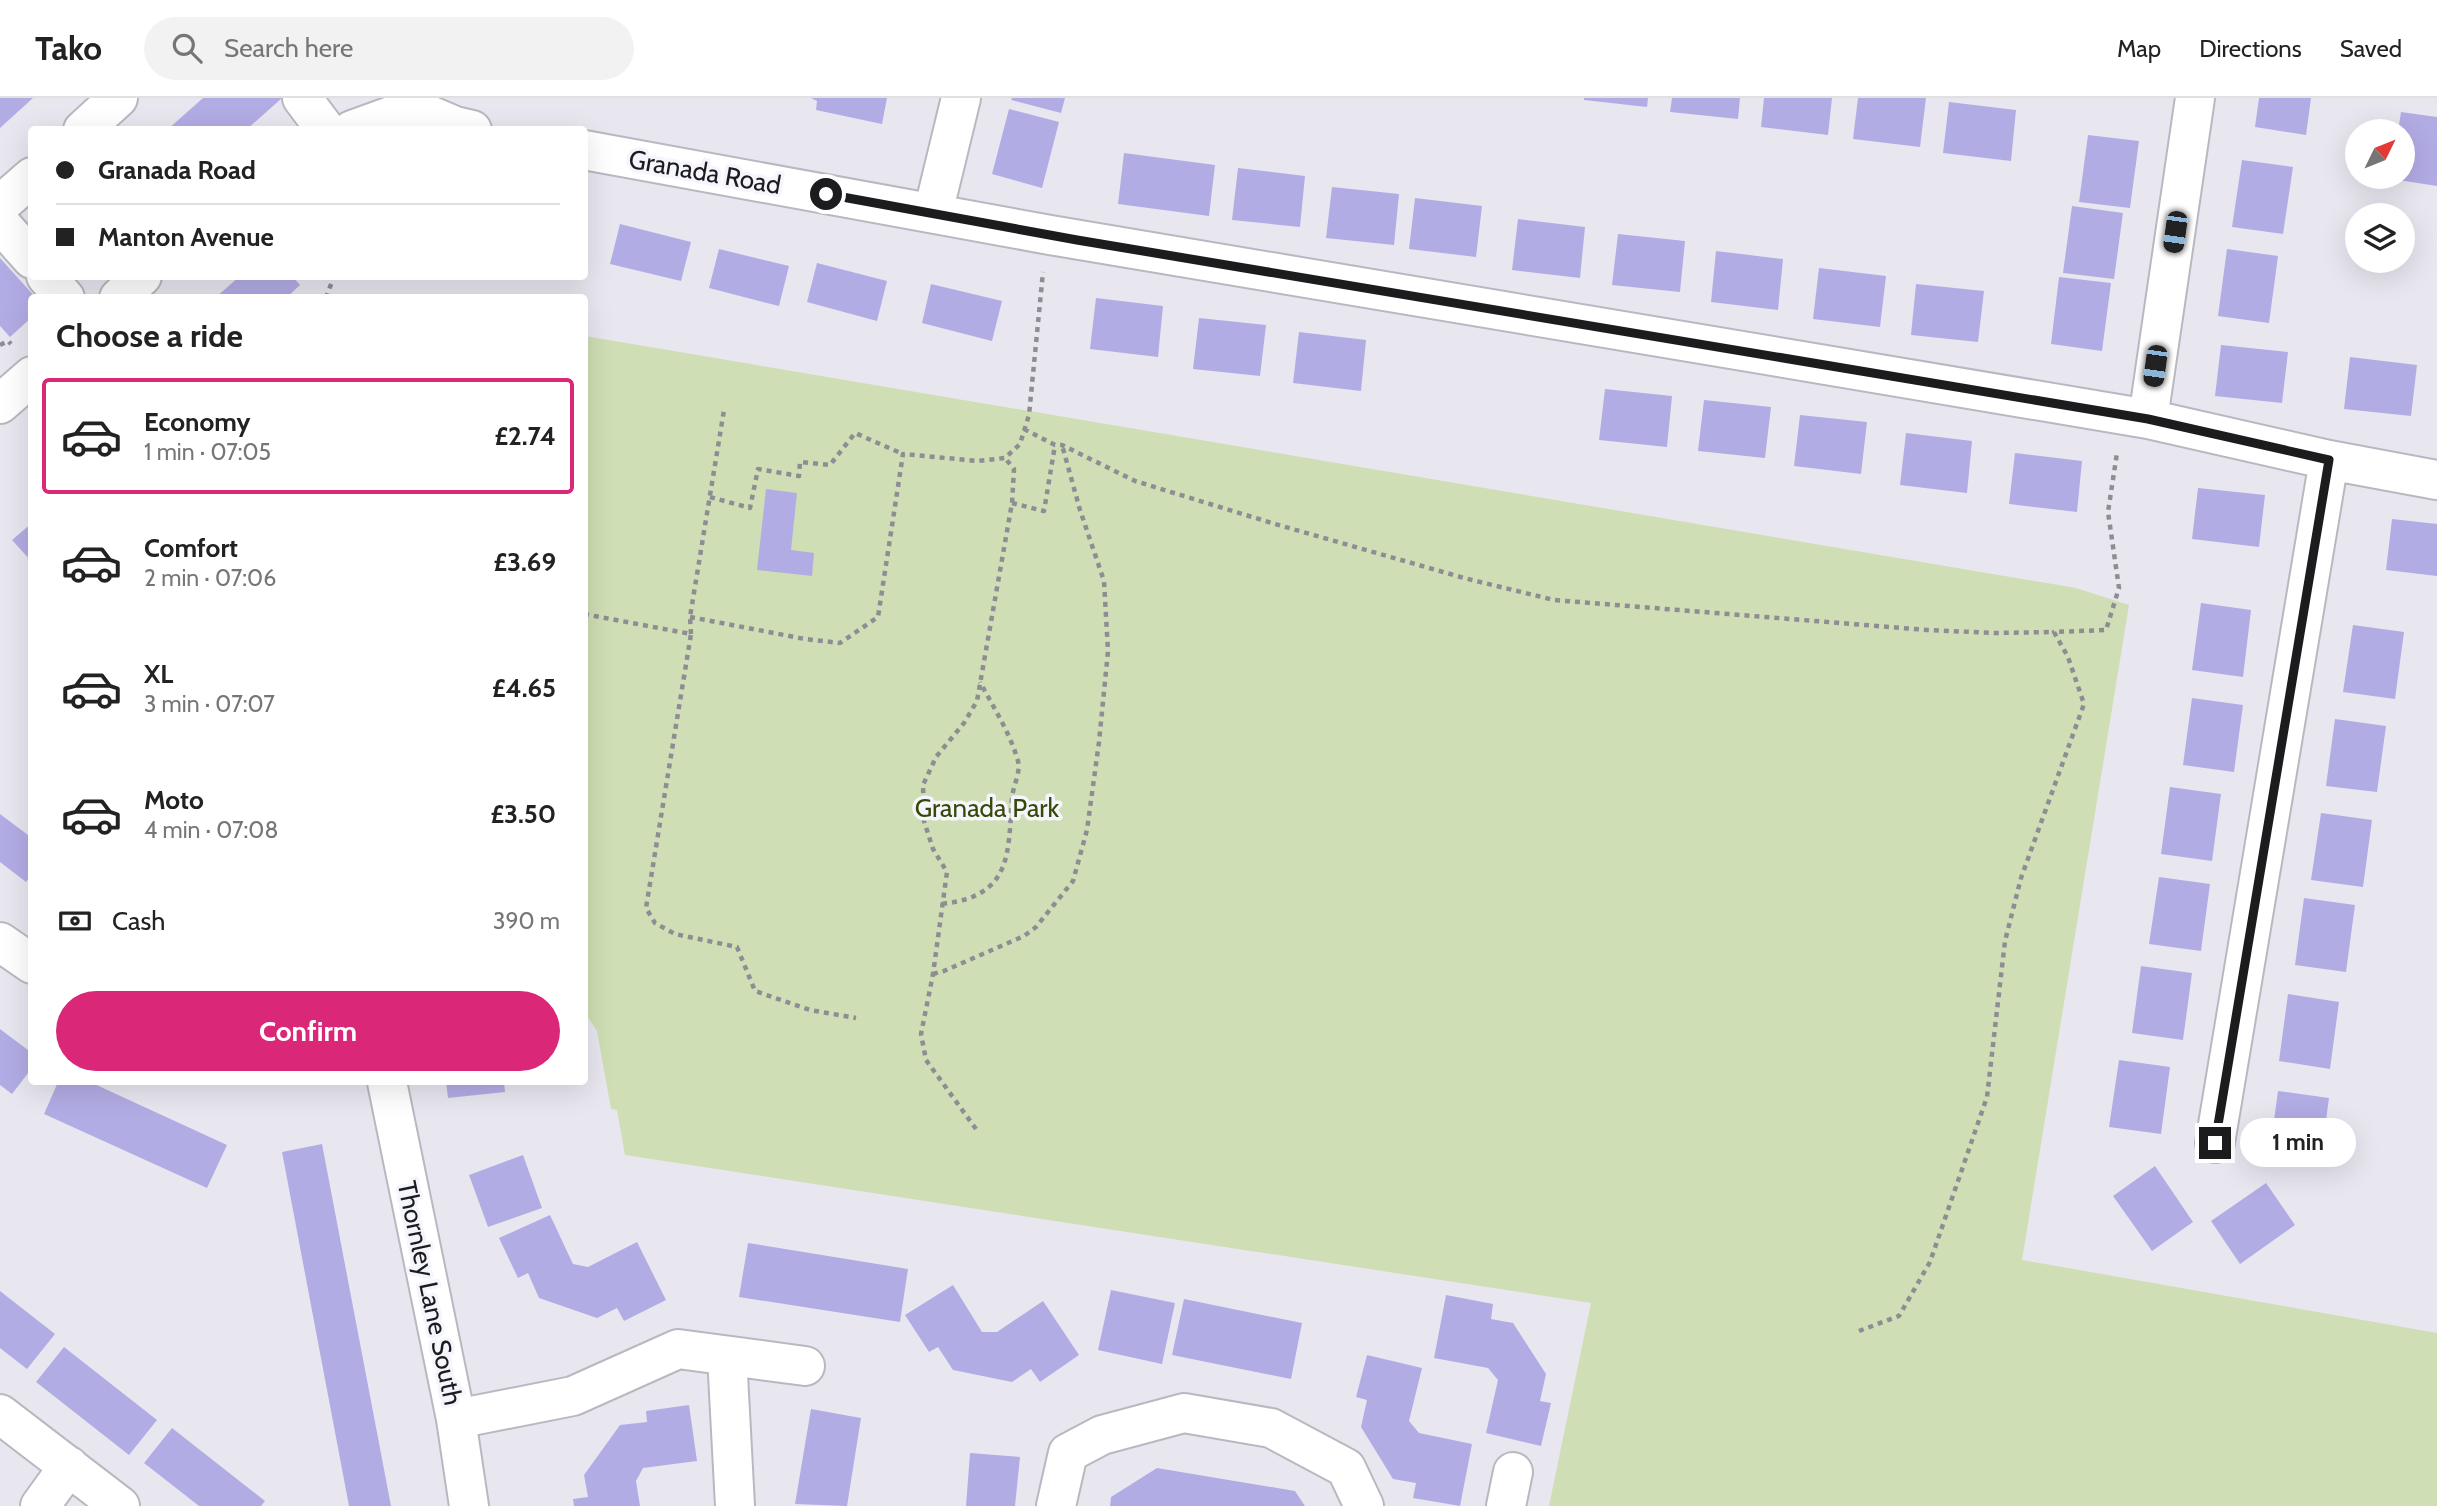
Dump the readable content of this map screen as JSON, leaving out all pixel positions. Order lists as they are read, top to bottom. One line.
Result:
{"streets":{"street":["Granada Road","Thornley Lane South"]},"parks":["Granada Park"],"north":"top right","page":{"header":"Tako","search":"Search here","nav":["Map","Directions","Saved"],"banner":["Granada Road","Manton Avenue"],"heading":"Choose a ride","list":[{"name":"Economy","note":"1 min · 07:05","value":"£2.74"},{"name":"Comfort","note":"2 min · 07:06","value":"£3.69"},{"name":"XL","note":"3 min · 07:07","value":"£4.65"},{"name":"Moto","note":"4 min · 07:08","value":"£3.50"}],"pay":["Cash","390 m"],"buttons":"Confirm","bubble":"1 min"}}
